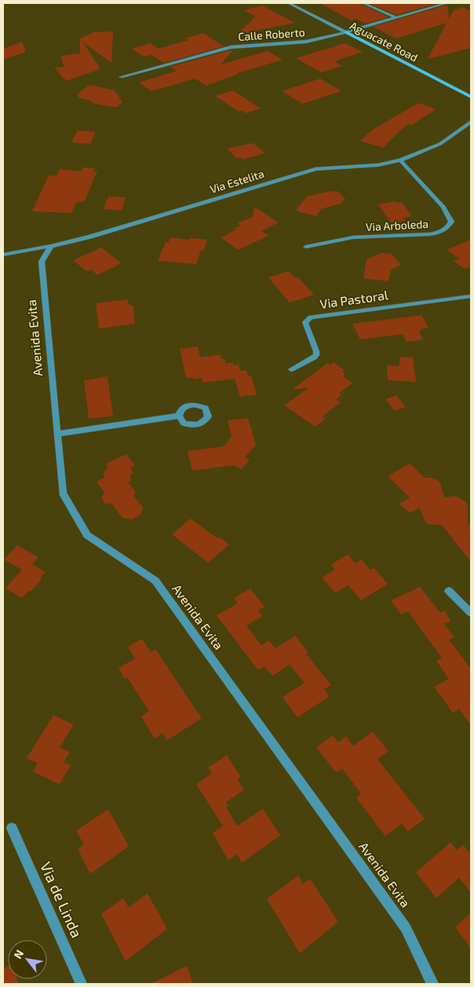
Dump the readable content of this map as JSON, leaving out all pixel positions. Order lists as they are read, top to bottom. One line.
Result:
{"streets":{"street":["Calle Roberto","Aguacate Road","Via Estelita","Via Arboleda","Via Pastoral","Avenida Evita","Via de Linda"]},"crossings":[["Calle Roberto","Aguacate Road"],["Via Estelita","Via Arboleda"],["Via Estelita","Avenida Evita"]],"north":"top left"}
